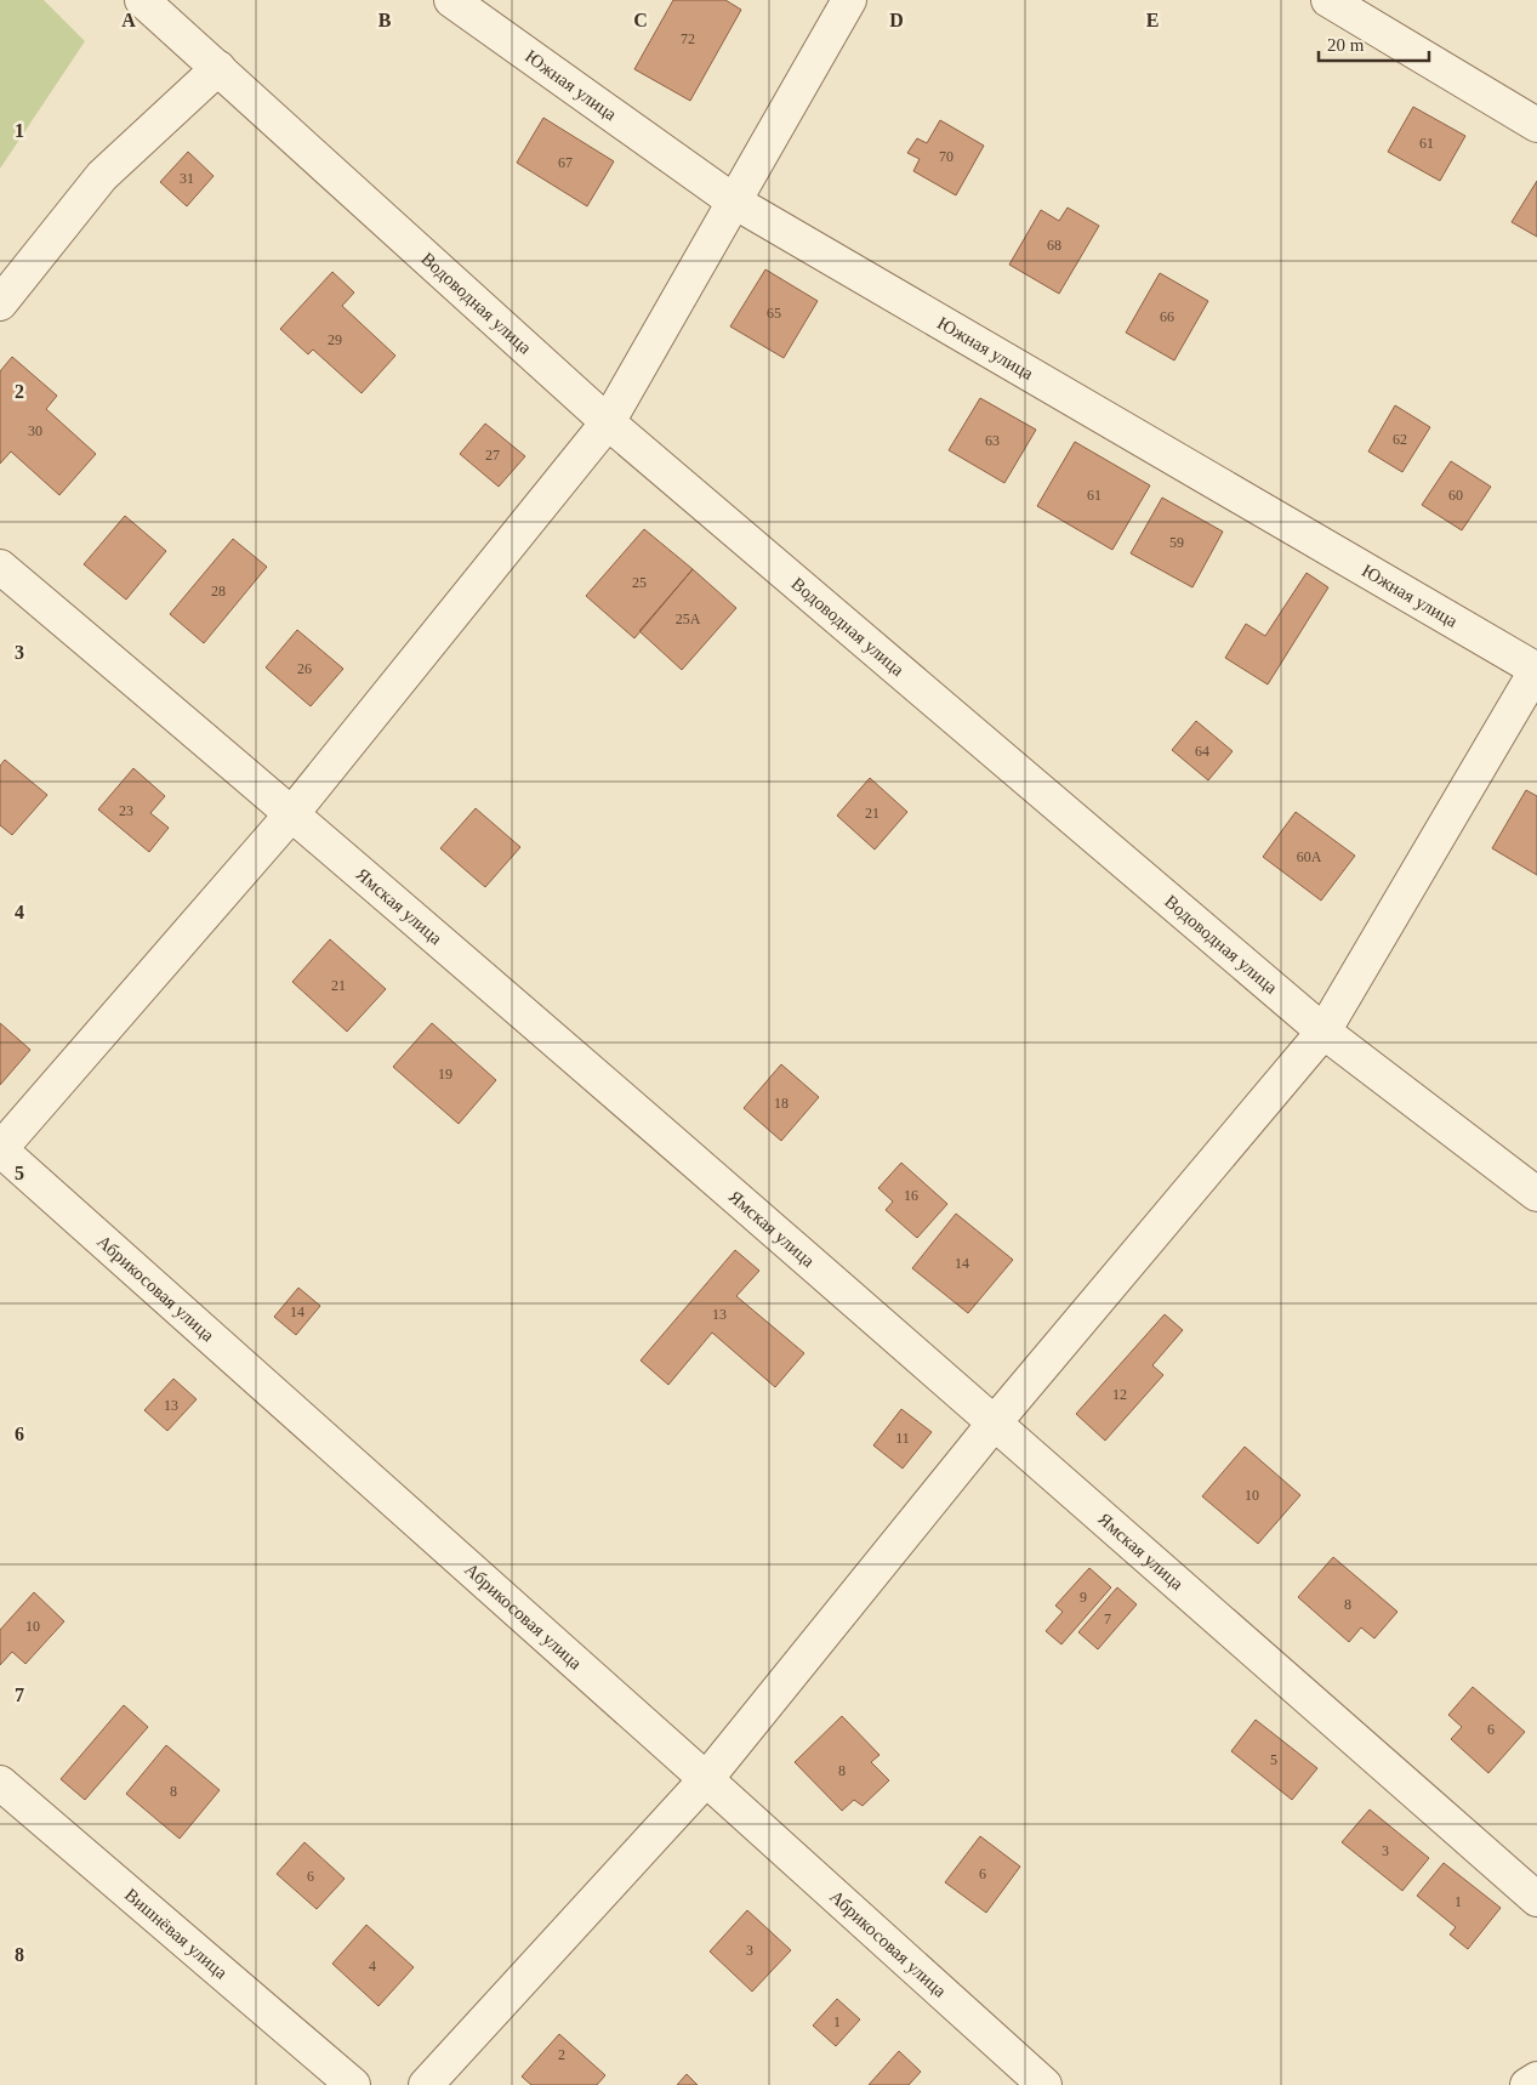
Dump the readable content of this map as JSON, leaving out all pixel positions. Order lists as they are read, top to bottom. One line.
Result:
{"streets":{"street":["Южная улица","Водоводная улица","Ямская улица","Абрикосовая улица","Вишнёвая улица"]},"house_numbers":["72","61","70","67","31","68","65","66","29","30","62","63","27","61","60","59","25","28","25А","26","64","23","21","60А","21","19","18","16","14","14","13","12","13","11","10","9","8","7","10","6","5","8","8","3","6","6","1","3","4","1","2"],"scale_bar":"20 m","grid":{"columns":["A","B","C","D","E"],"rows":["1","2","3","4","5","6","7","8"]}}
